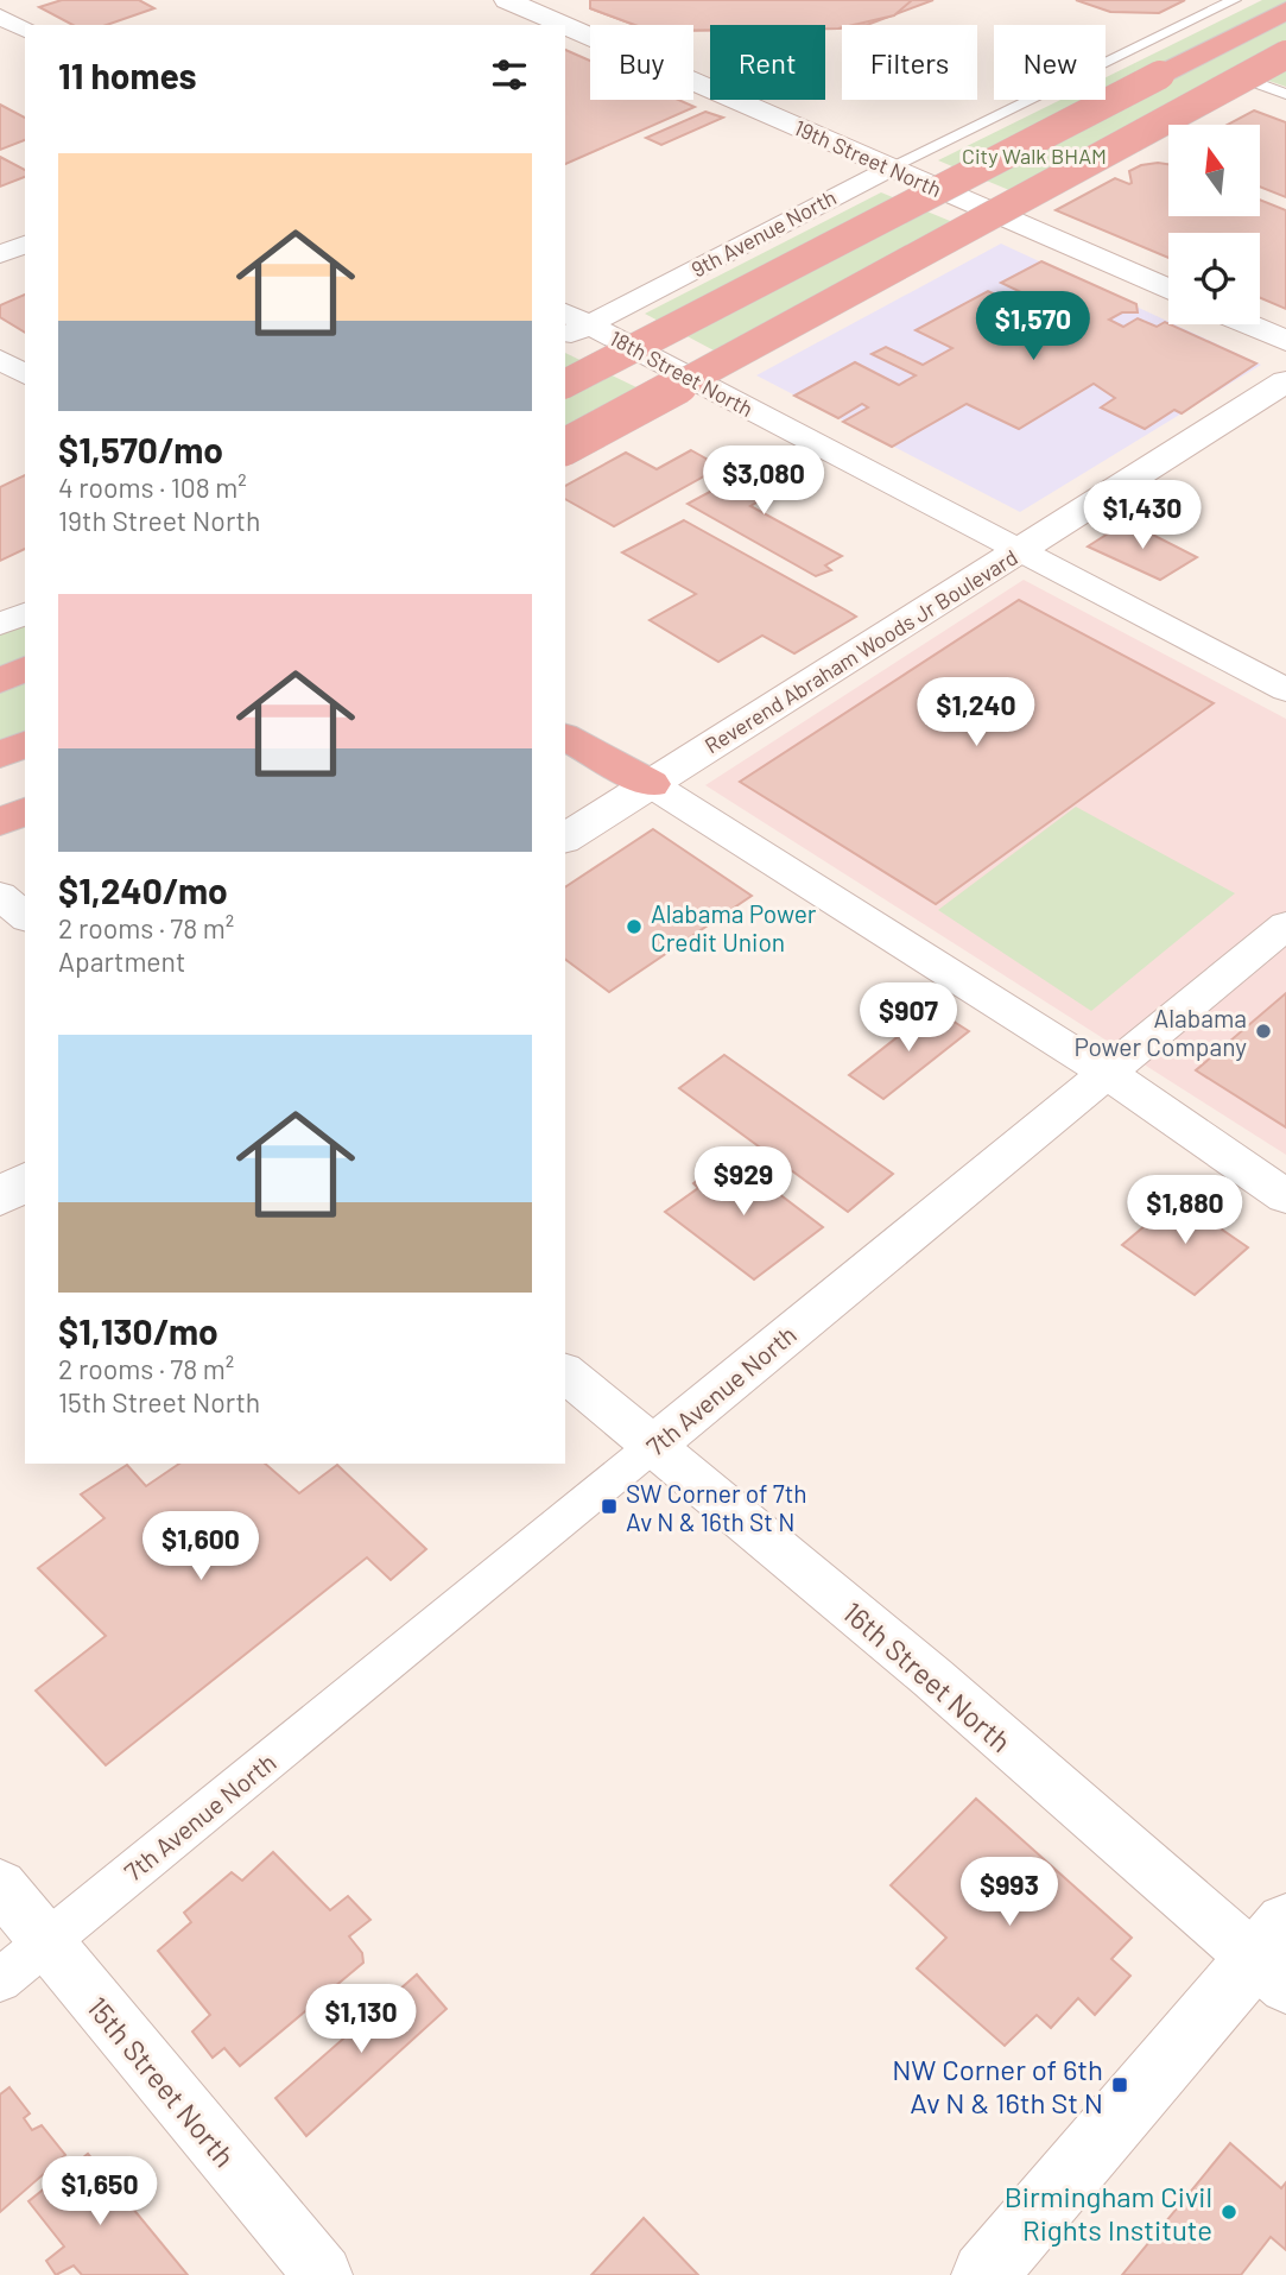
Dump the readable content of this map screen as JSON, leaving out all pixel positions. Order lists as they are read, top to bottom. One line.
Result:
{"streets":{"main road":["19th Street North","Reverend Abraham Woods Jr Boulevard"],"street":["9th Avenue North","18th Street North","7th Avenue North","16th Street North","15th Street North"]},"crossings":[["19th Street North","9th Avenue North"],["9th Avenue North","18th Street North"],["18th Street North","Reverend Abraham Woods Jr Boulevard"],["7th Avenue North","16th Street North"],["7th Avenue North","15th Street North"]],"parks":["City Walk BHAM"],"places":{"other":["Alabama Power Credit Union","Alabama Power Company","Birmingham Civil Rights Institute"],"transit":["SW Corner of 7th Av N & 16th St N","NW Corner of 6th Av N & 16th St N"]},"north":"top","page":{"chip":["Buy","Rent","Filters","New"],"heading":"11 homes","list":[{"name":"$1,570/mo","note":"4 rooms · 108 m² · 19th Street North"},{"name":"$1,240/mo","note":"2 rooms · 78 m² · Apartment"},{"name":"$1,130/mo","note":"2 rooms · 78 m² · 15th Street North"}],"price":["$1,570","$3,080","$1,430","$1,240","$907","$929","$1,880","$1,600","$993","$1,130","$1,650"]}}
